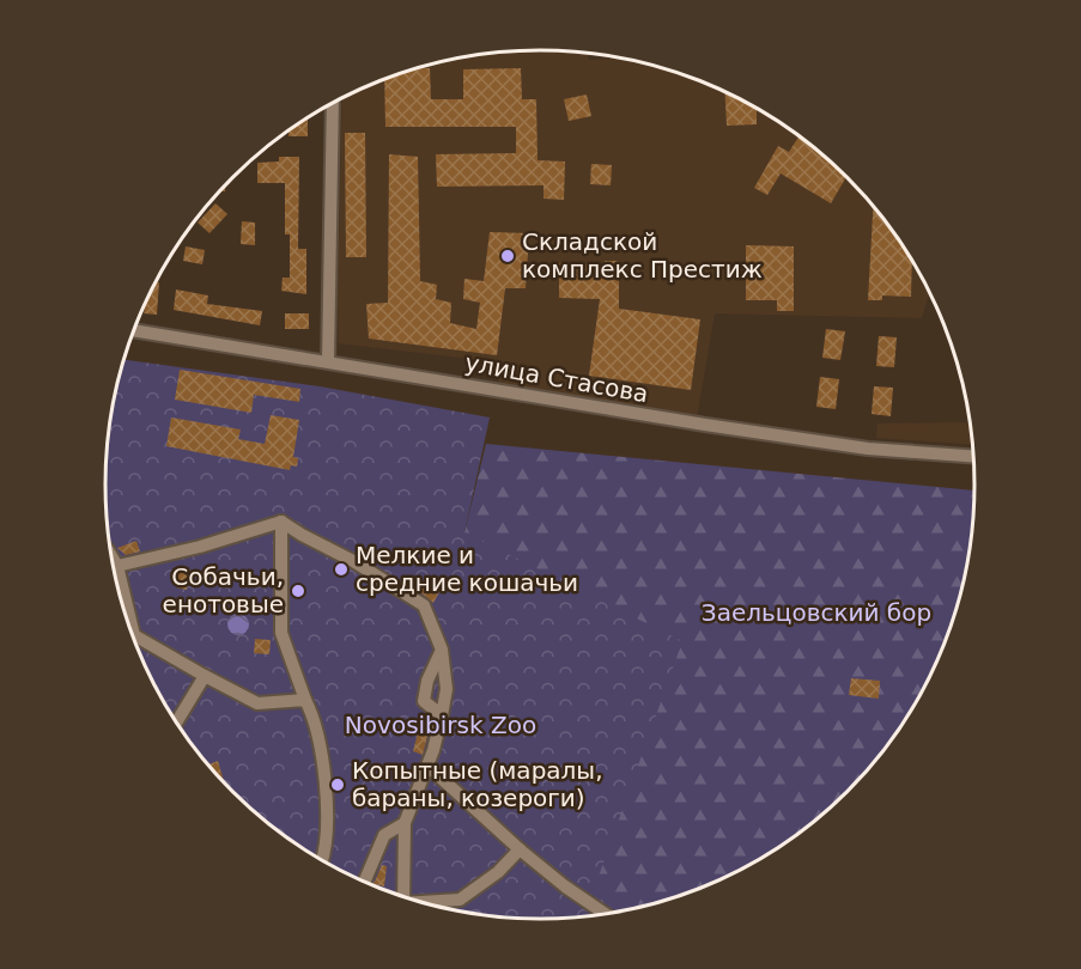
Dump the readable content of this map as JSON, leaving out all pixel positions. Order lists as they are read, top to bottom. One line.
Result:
{"streets":{"street":["улица Стасова"]},"parks":["Заельцовский бор","Novosibirsk Zoo"],"places":["Складской комплекс Престиж","Мелкие и средние кошачьи","Собачьи, енотовые","Копытные (маралы, бараны, козероги)"]}
